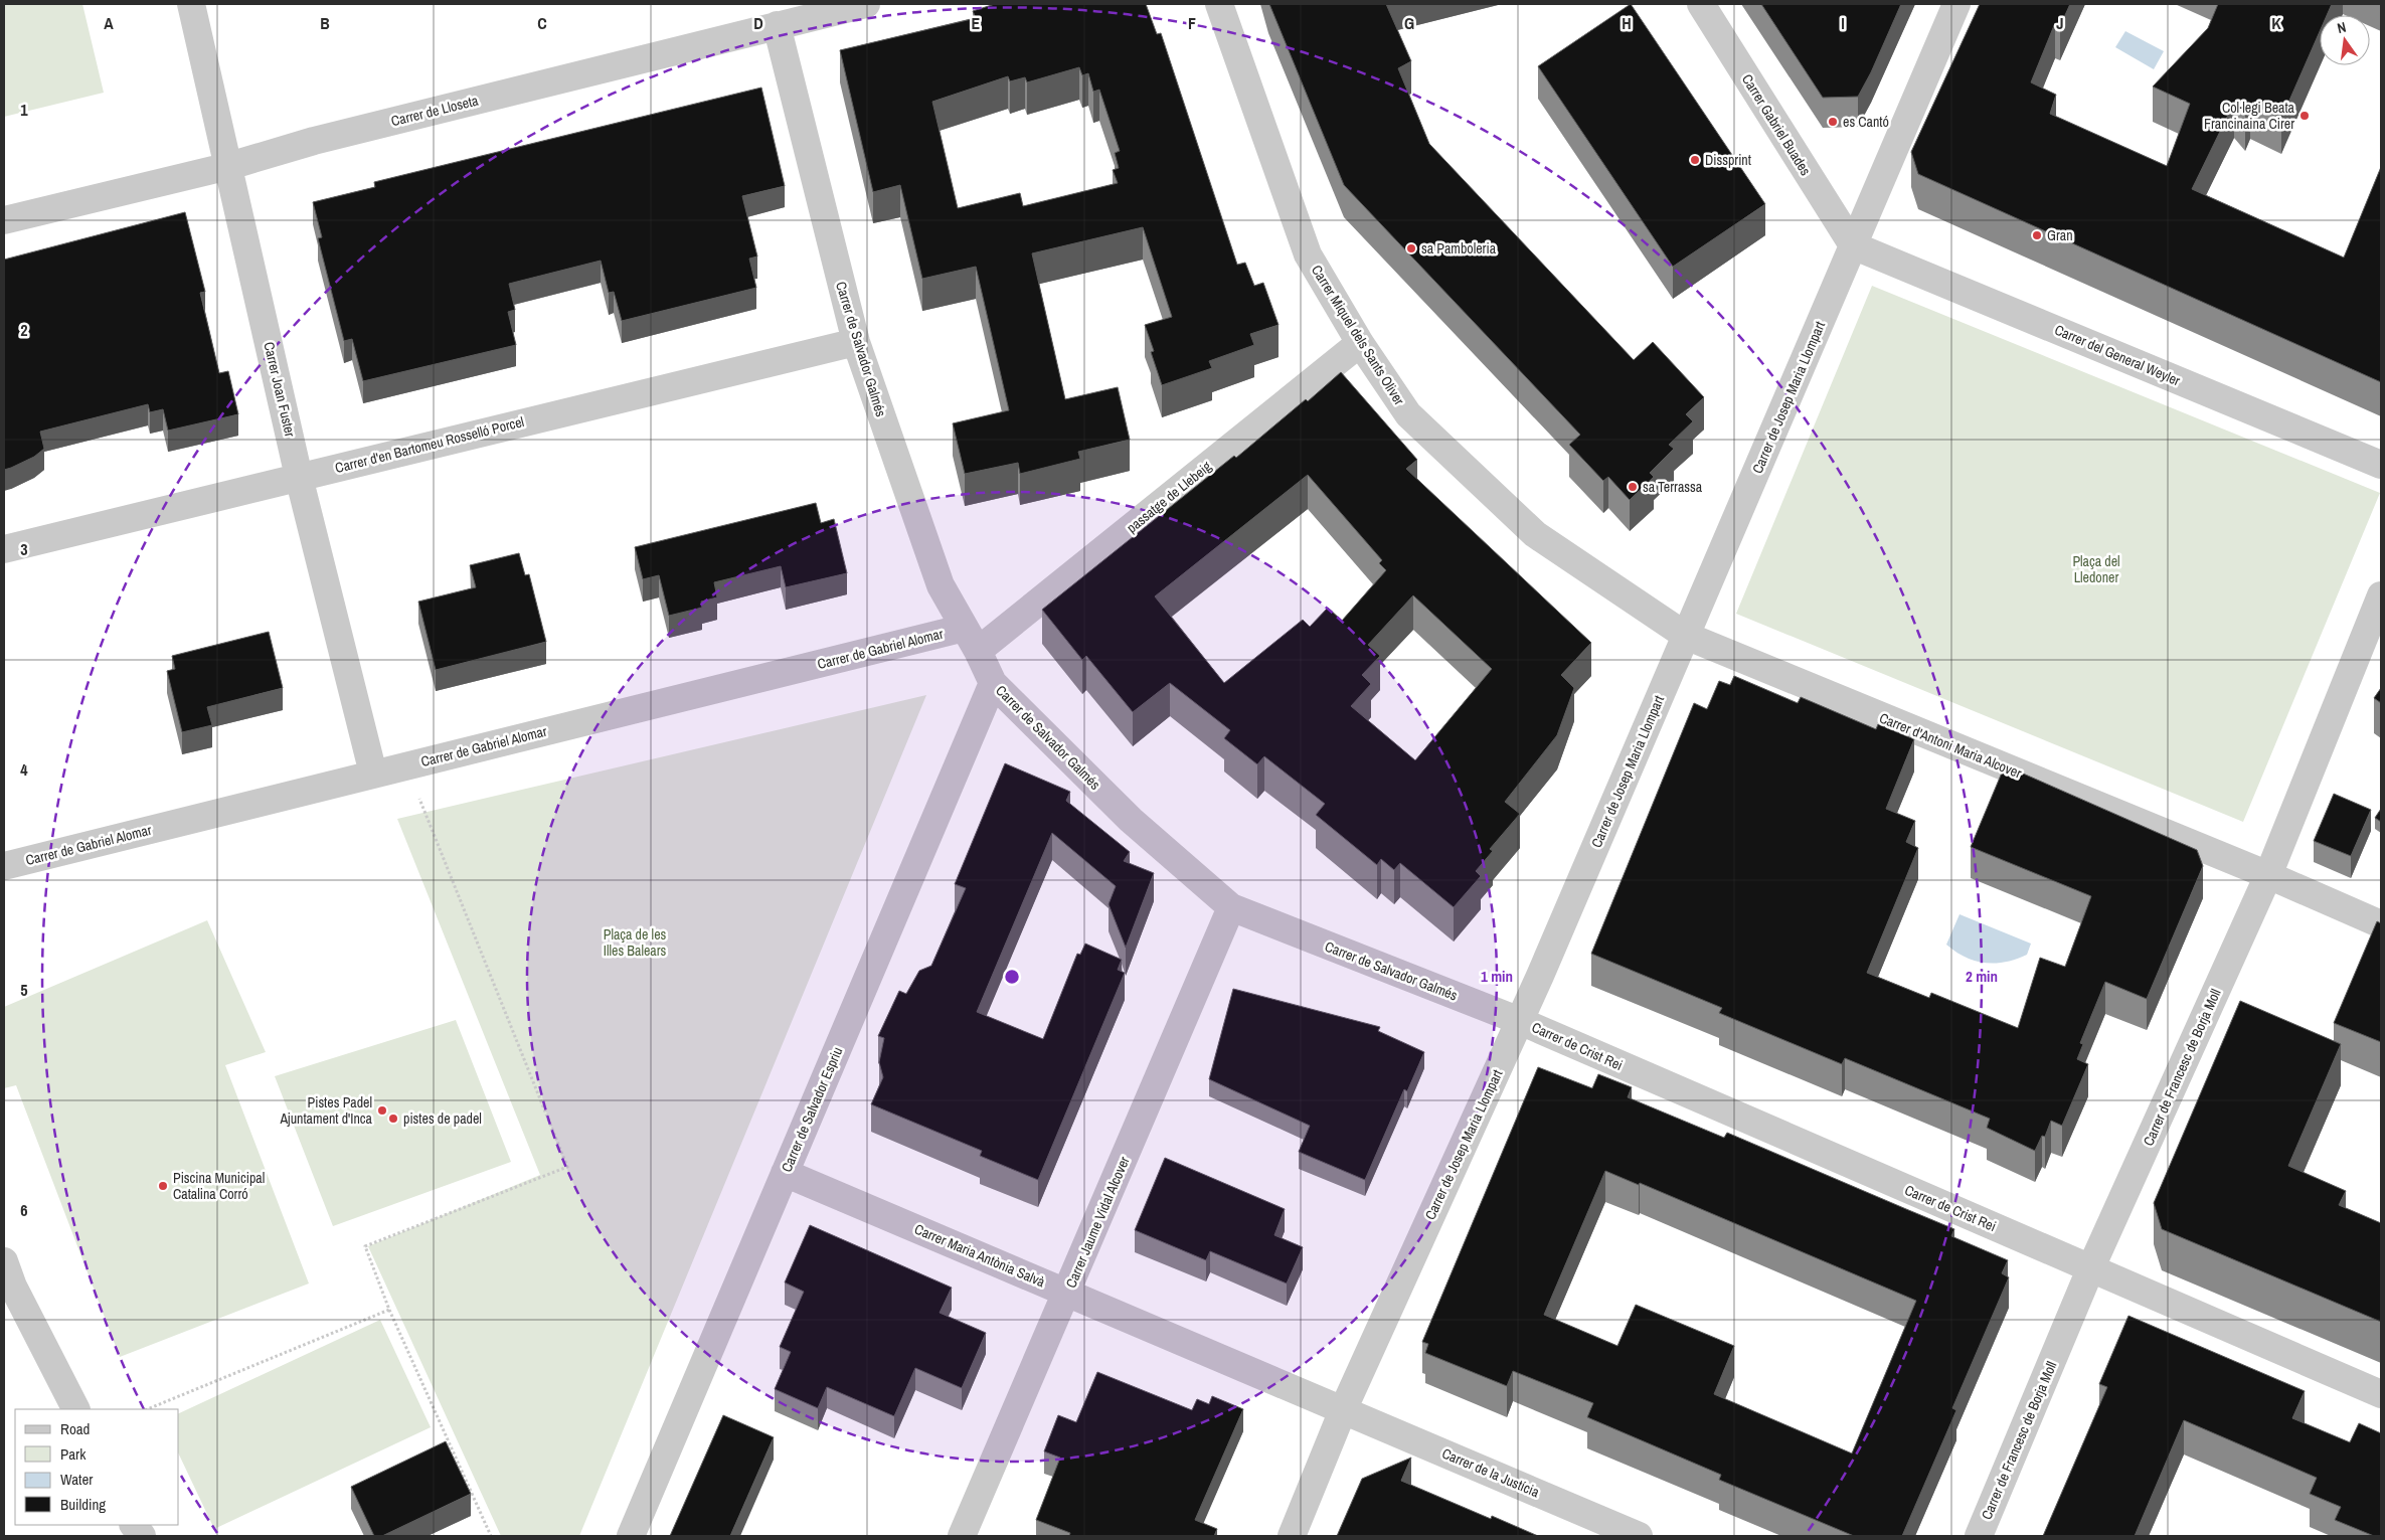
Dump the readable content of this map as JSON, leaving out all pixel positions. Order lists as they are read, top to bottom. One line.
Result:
{"streets":{"street":["Carrer de Lloseta","Carrer Gabriel Buades","Carrer Miquel dels Sants Oliver","Carrer de Salvador Galmés","Carrer del General Weyler","Carrer Joan Fuster","Carrer de Josep Maria Llompart","Carrer d'en Bartomeu Rosselló Porcel","passatge de Llebeig","Carrer de Gabriel Alomar","Carrer d'Antoni Maria Alcover","Carrer de Crist Rei","Carrer de Francesc de Borja Moll","Carrer de Salvador Espriu","Carrer Jaume Vidal Alcover","Carrer Maria Antònia Salvà","Carrer de la Justícia"]},"crossings":[["Carrer de Lloseta","Carrer de Salvador Galmés"],["Carrer de Lloseta","Carrer Joan Fuster"],["Carrer Gabriel Buades","Carrer del General Weyler"],["Carrer Gabriel Buades","Carrer de Josep Maria Llompart"],["Carrer Miquel dels Sants Oliver","Carrer de Josep Maria Llompart"],["Carrer Miquel dels Sants Oliver","passatge de Llebeig"],["Carrer Miquel dels Sants Oliver","Carrer d'Antoni Maria Alcover"],["Carrer de Salvador Galmés","Carrer de Josep Maria Llompart"],["Carrer de Salvador Galmés","Carrer d'en Bartomeu Rosselló Porcel"],["Carrer de Salvador Galmés","passatge de Llebeig"],["Carrer de Salvador Galmés","Carrer de Gabriel Alomar"],["Carrer de Salvador Galmés","Carrer de Crist Rei"],["Carrer de Salvador Galmés","Carrer de Salvador Espriu"],["Carrer de Salvador Galmés","Carrer Jaume Vidal Alcover"],["Carrer del General Weyler","Carrer de Josep Maria Llompart"],["Carrer Joan Fuster","Carrer d'en Bartomeu Rosselló Porcel"],["Carrer Joan Fuster","Carrer de Gabriel Alomar"],["Carrer de Josep Maria Llompart","Carrer d'Antoni Maria Alcover"],["Carrer de Josep Maria Llompart","Carrer de Crist Rei"],["Carrer de Josep Maria Llompart","Carrer Maria Antònia Salvà"],["Carrer de Josep Maria Llompart","Carrer de la Justícia"],["passatge de Llebeig","Carrer de Gabriel Alomar"],["Carrer d'Antoni Maria Alcover","Carrer de Francesc de Borja Moll"],["Carrer de Crist Rei","Carrer de Francesc de Borja Moll"],["Carrer de Salvador Espriu","Carrer Maria Antònia Salvà"],["Carrer Jaume Vidal Alcover","Carrer Maria Antònia Salvà"],["Carrer Maria Antònia Salvà","Carrer de la Justícia"]],"parks":["Plaça del Lledoner","Plaça de les Illes Balears"],"places":["Col·legi Beata Francinaina Cirer","es Cantó","Dissprint","Gran","sa Pamboleria","sa Terrassa","Pistes Padel Ajuntament d'Inca","pistes de padel","Piscina Municipal Catalina Corró"],"legend":["Road","Park","Water","Building"],"north":"top","grid":{"columns":["A","B","C","D","E","F","G","H","I","J","K"],"rows":["1","2","3","4","5","6"]},"rings":["1 min","2 min"]}
